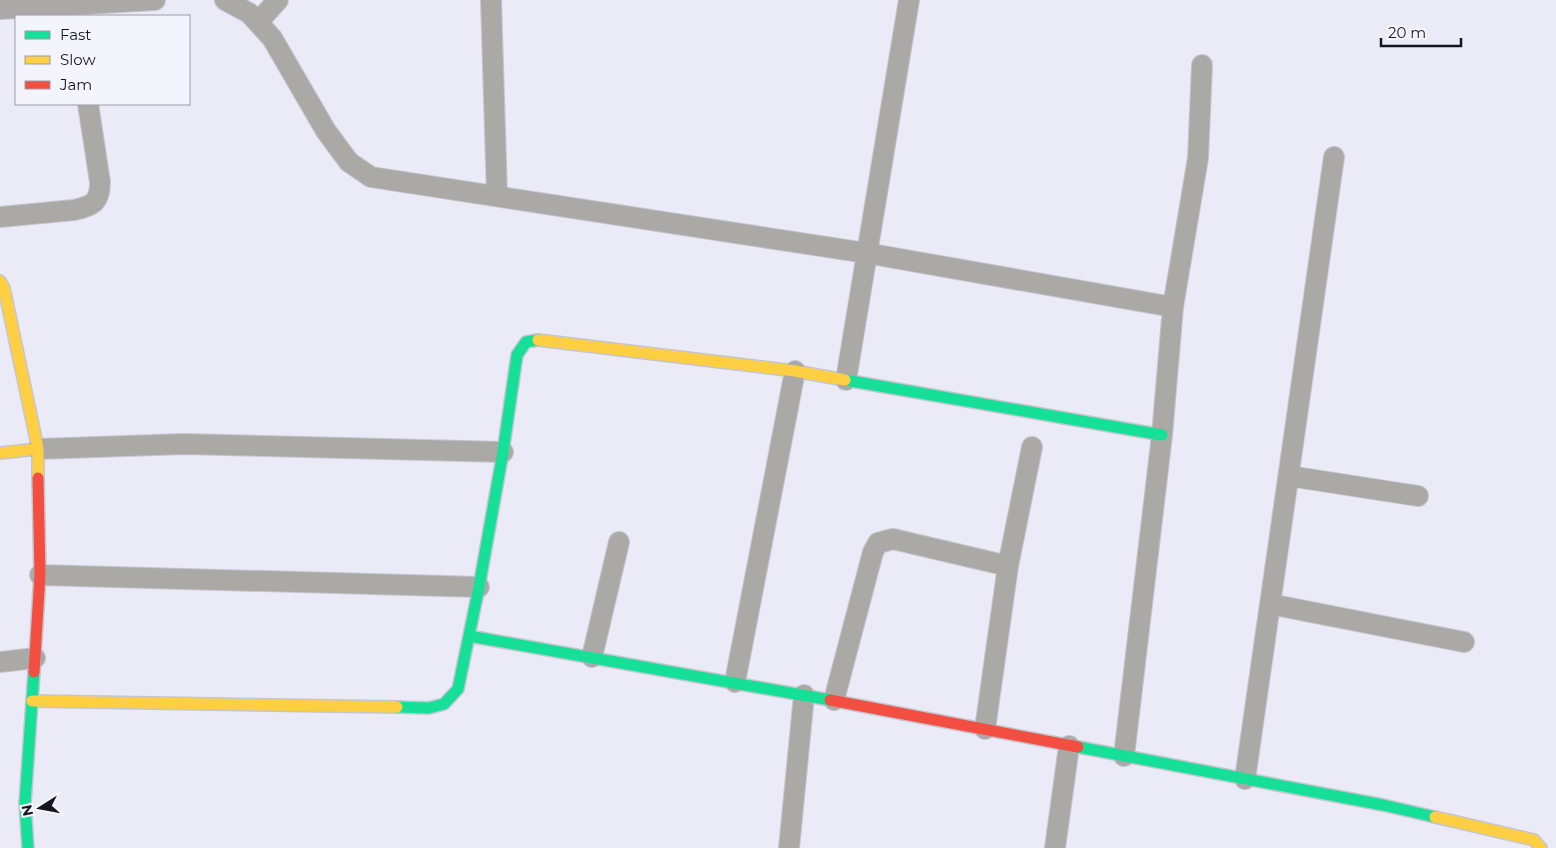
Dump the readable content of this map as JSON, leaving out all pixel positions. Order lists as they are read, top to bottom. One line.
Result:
{"legend":["Fast","Slow","Jam"],"scale_bar":"20 m","north":"left"}
